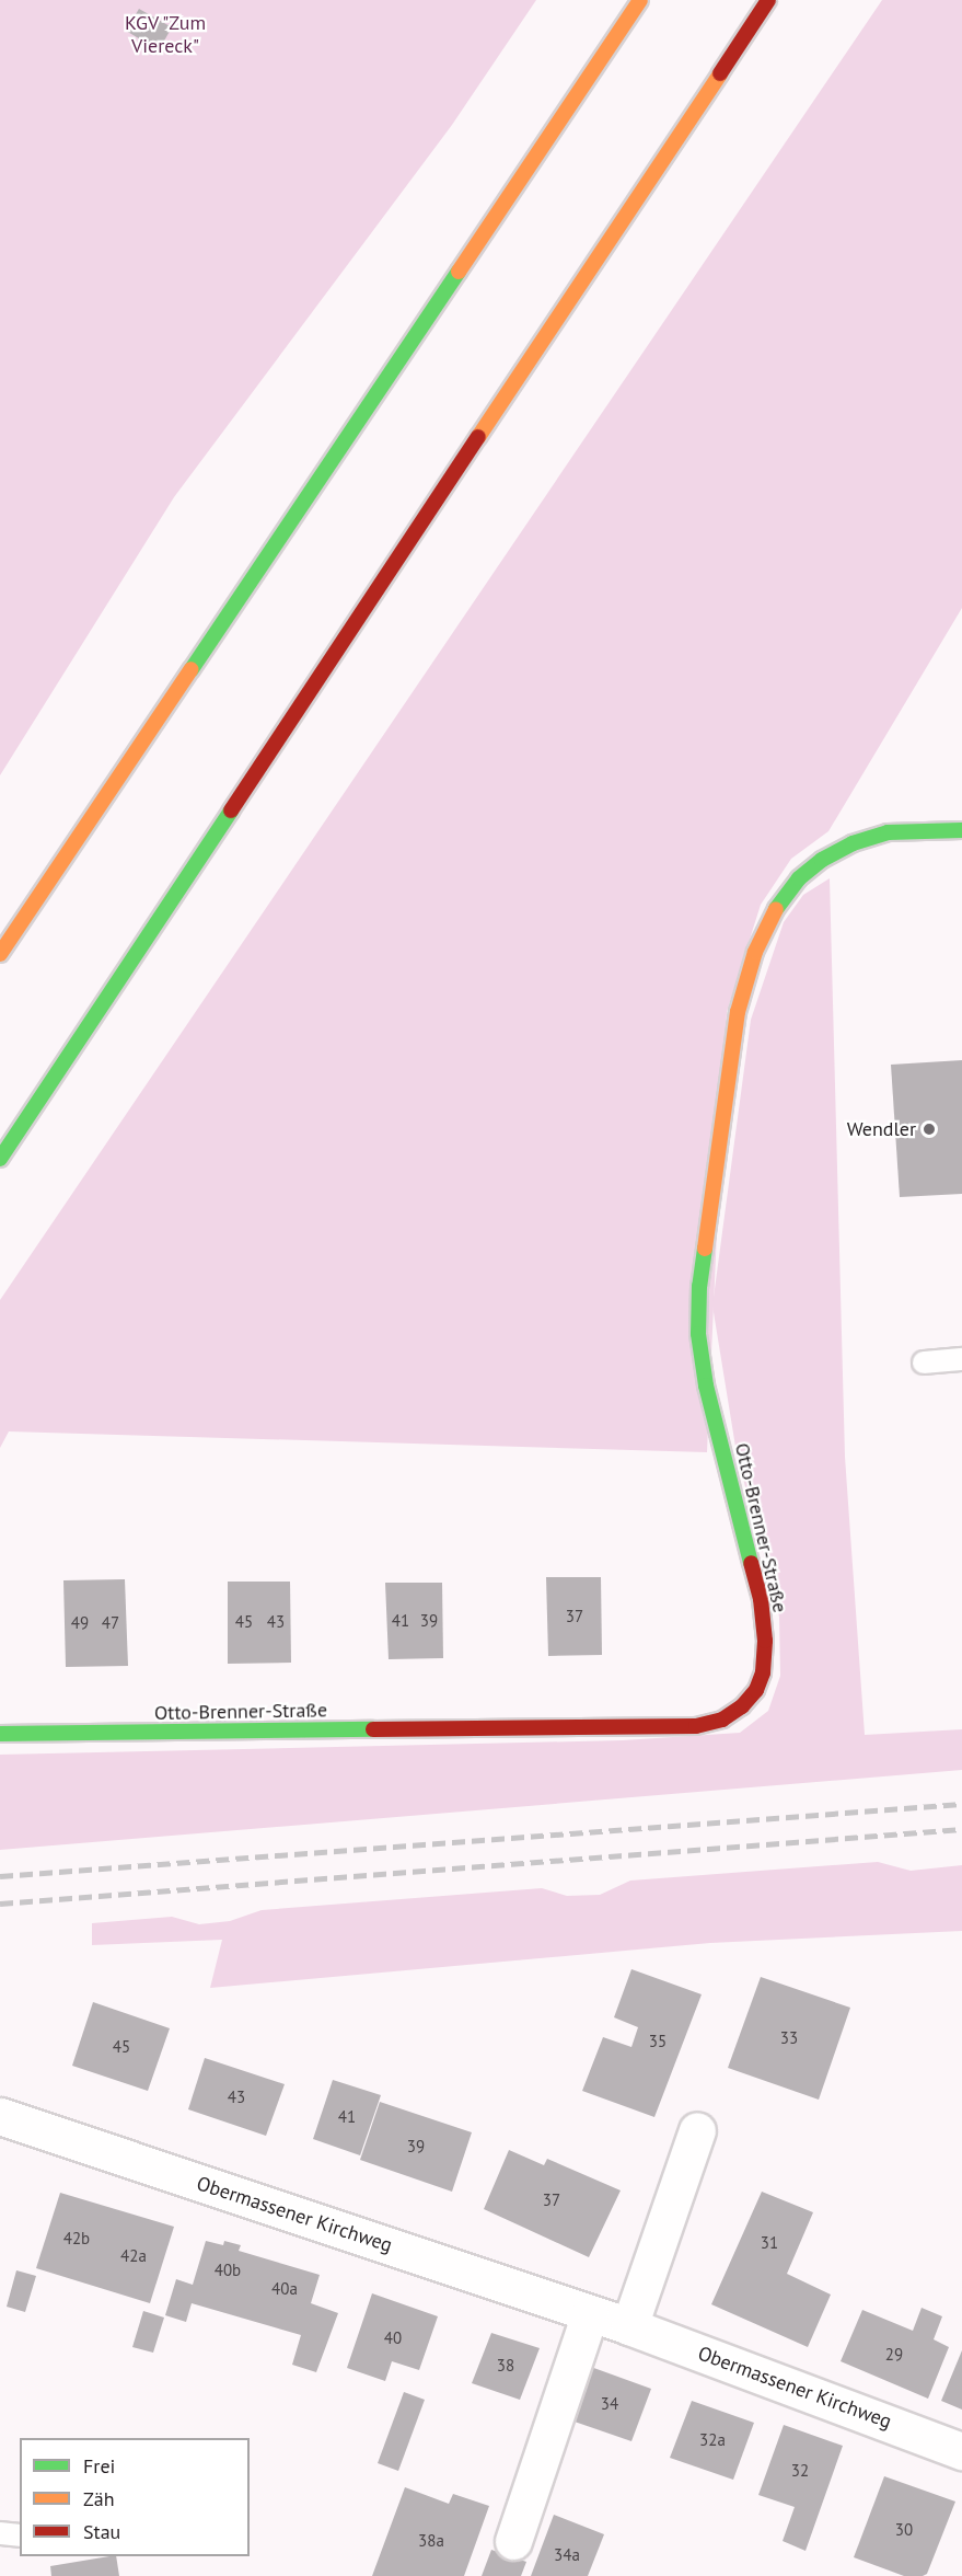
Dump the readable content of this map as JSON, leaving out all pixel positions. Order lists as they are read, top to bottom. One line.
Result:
{"streets":{"main road":["Otto-Brenner-Straße"],"street":["Obermassener Kirchweg"]},"parks":["KGV \"Zum Viereck\""],"places":["Wendler"],"house_numbers":["37","41","39","45","43","49","47","33","35","45","43","41","39","37","42b","31","42a","40b","40a","40","29","38","34","32a","32","30","38a","34a"],"legend":["Frei","Zäh","Stau"]}
